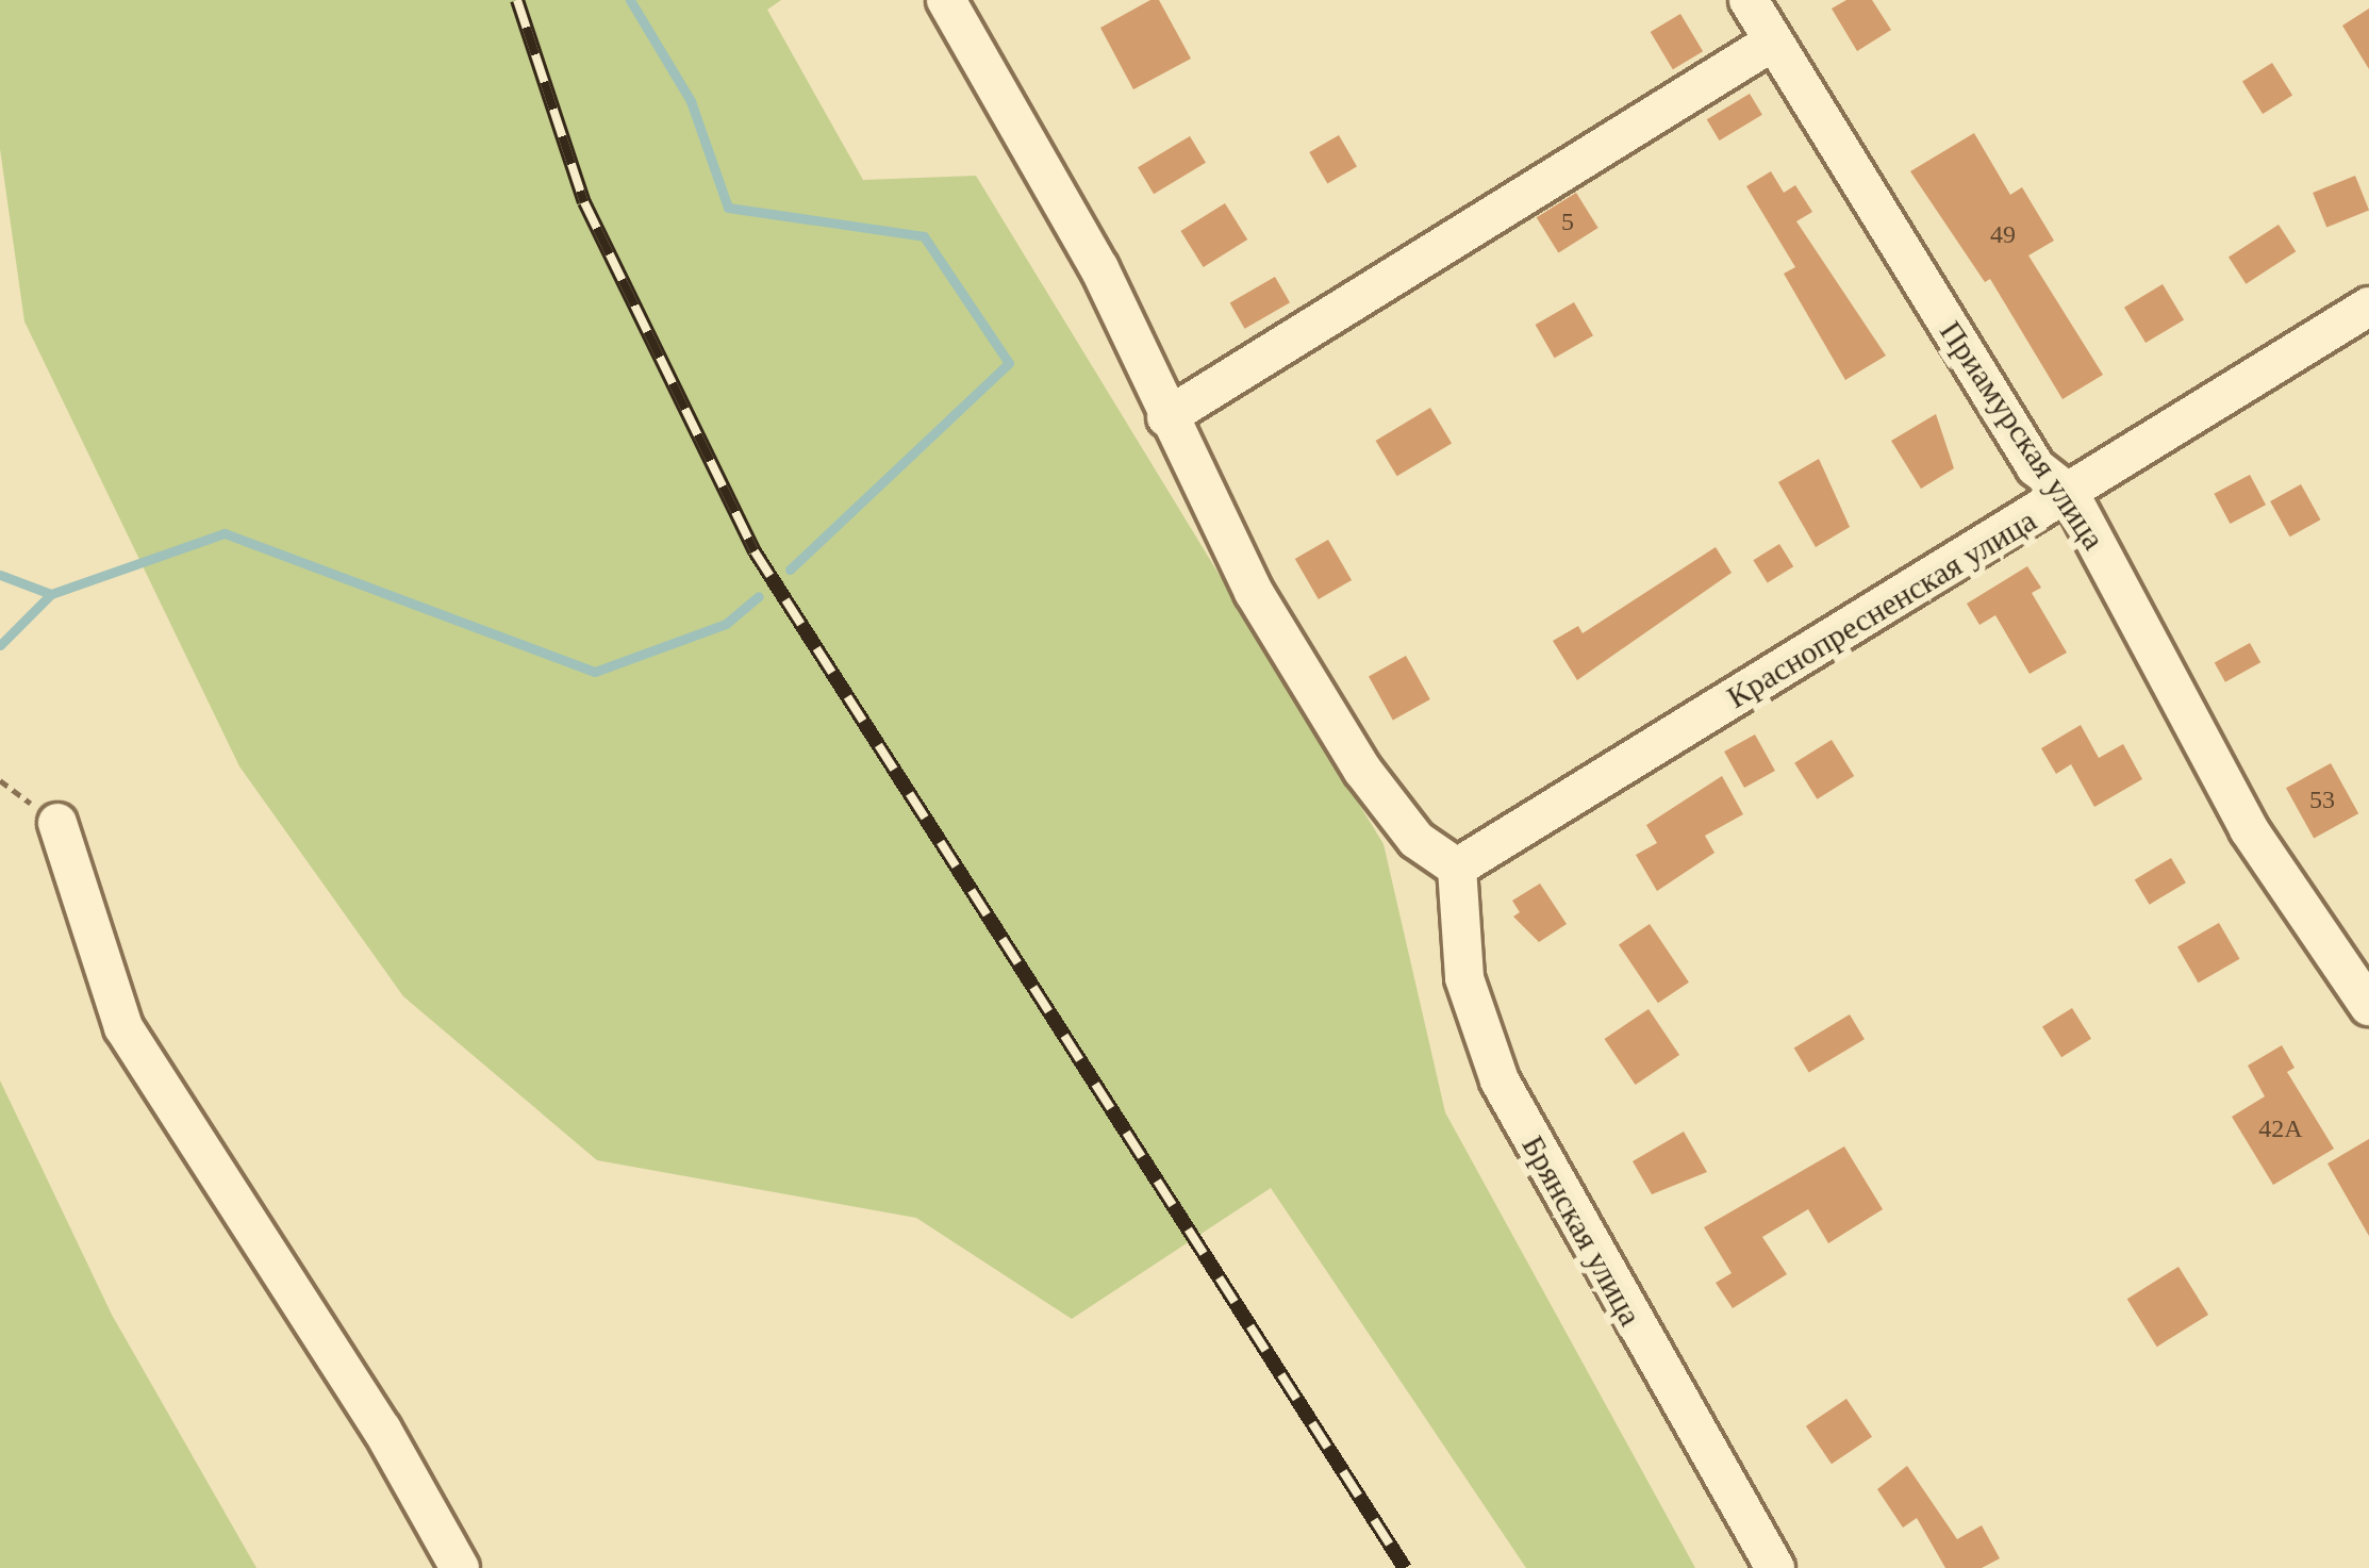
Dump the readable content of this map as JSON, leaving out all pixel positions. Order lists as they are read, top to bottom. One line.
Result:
{"streets":{"street":["Приамурская улица","Краснопресненская улица","Брянская улица"]},"crossings":[["Приамурская улица","Краснопресненская улица"],["Краснопресненская улица","Брянская улица"]],"house_numbers":["5","49","53","42А"]}
